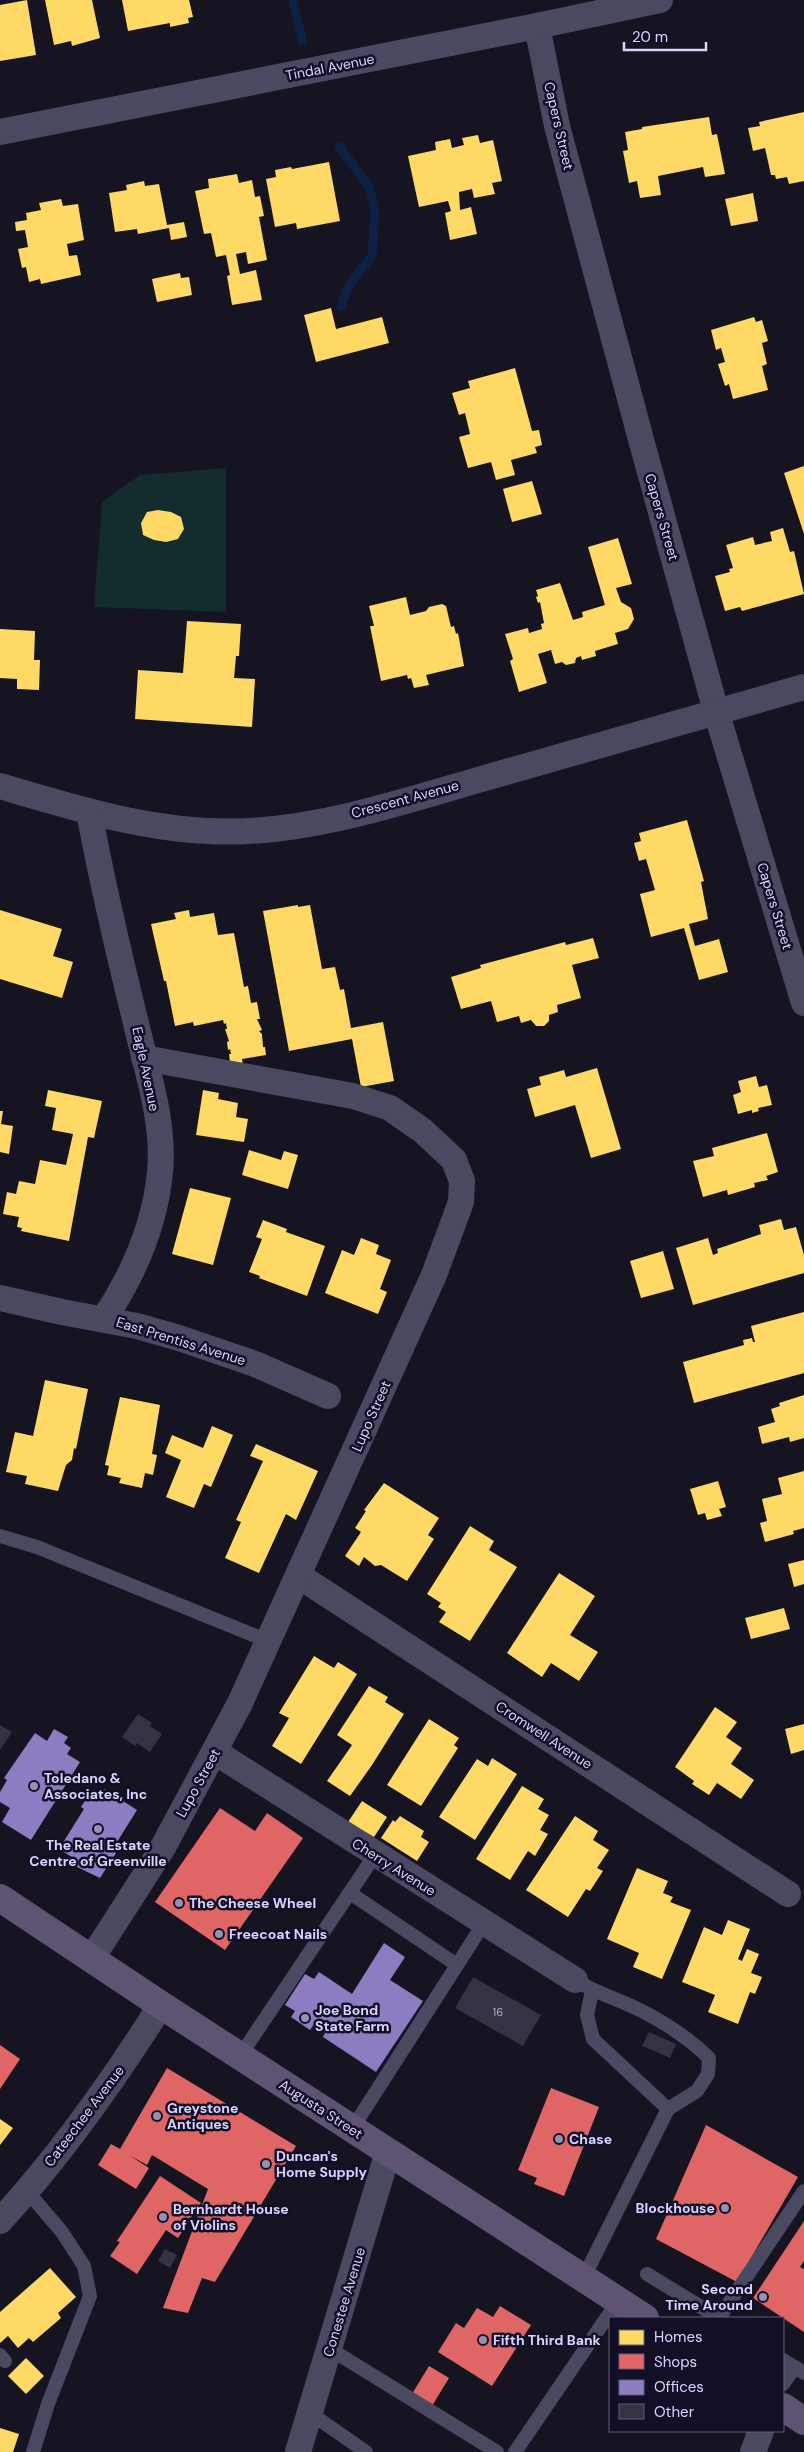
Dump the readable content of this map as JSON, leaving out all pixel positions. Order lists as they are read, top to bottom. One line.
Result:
{"streets":{"main road":["Augusta Street"],"street":["Tindal Avenue","Capers Street","Crescent Avenue","Eagle Avenue","East Prentiss Avenue","Lupo Street","Cromwell Avenue","Cherry Avenue","Cateechee Avenue","Conestee Avenue"]},"crossings":[["Tindal Avenue","Capers Street"],["Capers Street","Crescent Avenue"],["Crescent Avenue","Eagle Avenue"],["Eagle Avenue","East Prentiss Avenue"],["Eagle Avenue","Lupo Street"],["Lupo Street","Cromwell Avenue"],["Lupo Street","Cherry Avenue"],["Lupo Street","Augusta Street"],["Augusta Street","Cateechee Avenue"],["Augusta Street","Conestee Avenue"]],"places":["Toledano & Associates, Inc","The Real Estate Centre of Greenville","The Cheese Wheel","Freecoat Nails","Joe Bond State Farm","Greystone Antiques","Chase","Duncan's Home Supply","Blockhouse","Bernhardt House of Violins","Second Time Around","Fifth Third Bank"],"house_numbers":["16"],"legend":["Homes","Shops","Offices","Other"],"scale_bar":"20 m"}
